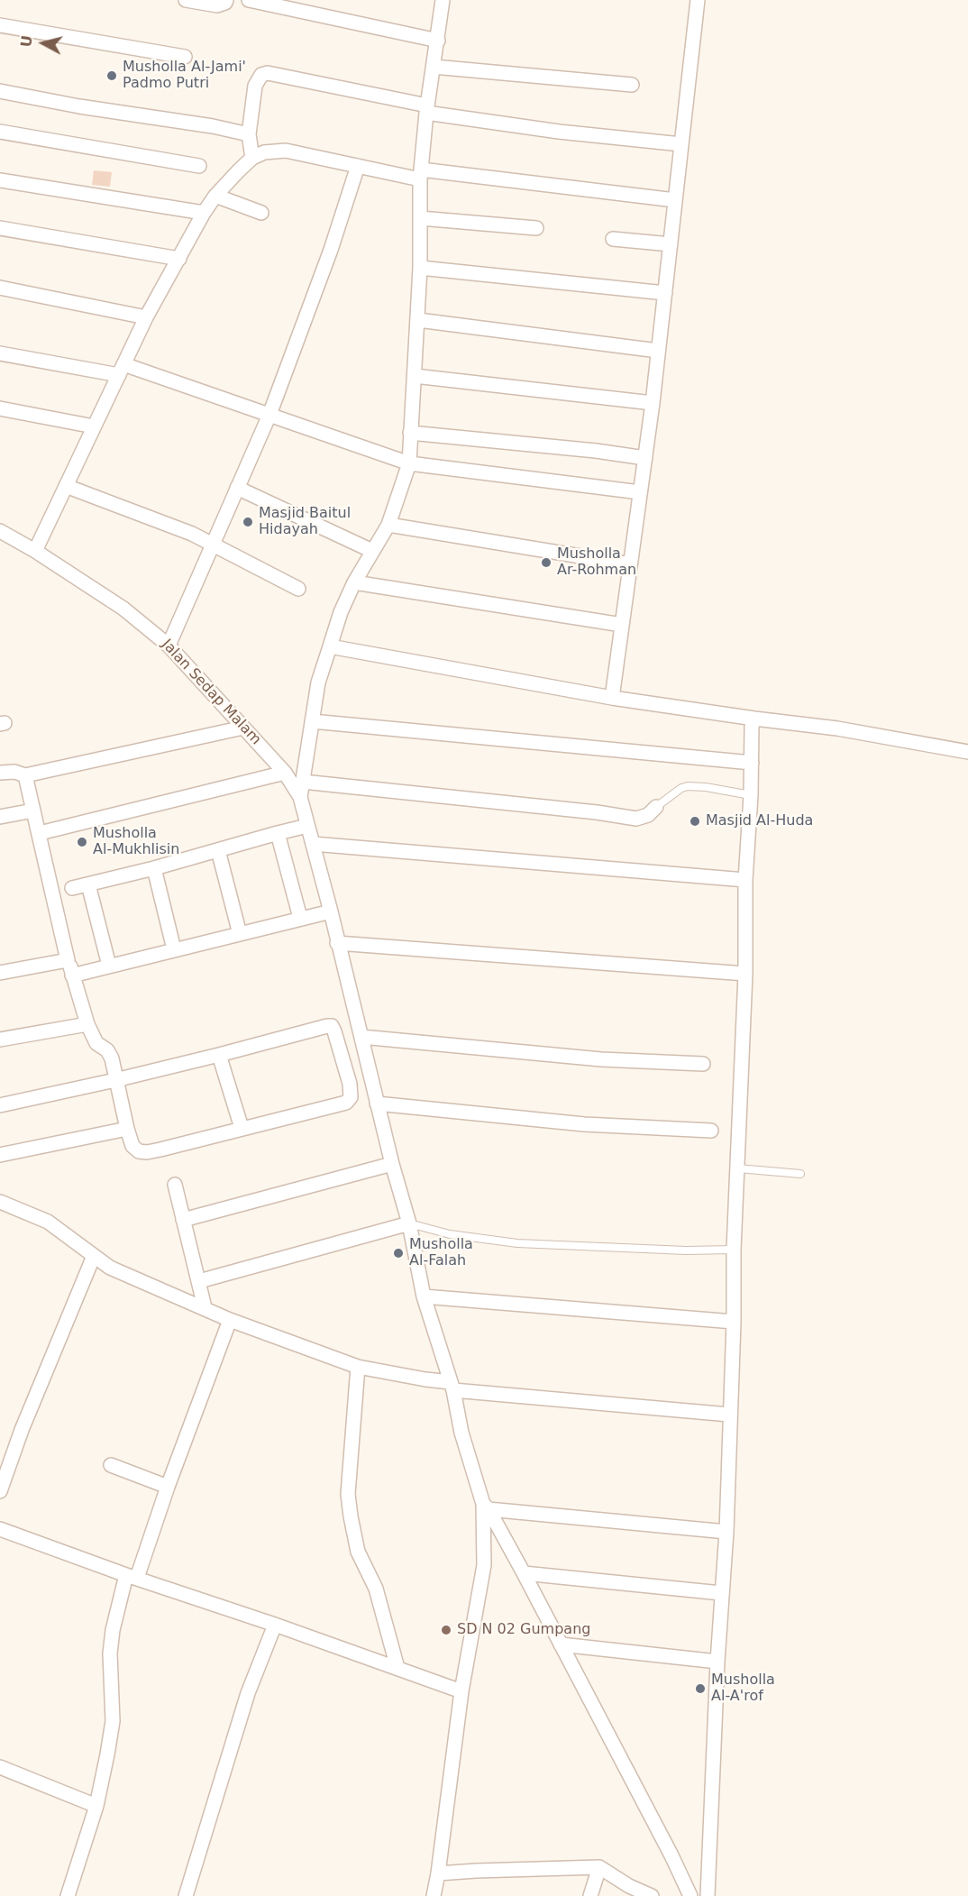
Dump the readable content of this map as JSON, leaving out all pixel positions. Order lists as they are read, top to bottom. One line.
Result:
{"streets":{"street":["Jalan Sedap Malam"]},"places":["Musholla Al-Jami' Padmo Putri","Masjid Baitul Hidayah","Musholla Ar-Rohman","Masjid Al-Huda","Musholla Al-Mukhlisin","Musholla Al-Falah","SD N 02 Gumpang","Musholla Al-A'rof"],"north":"left"}
